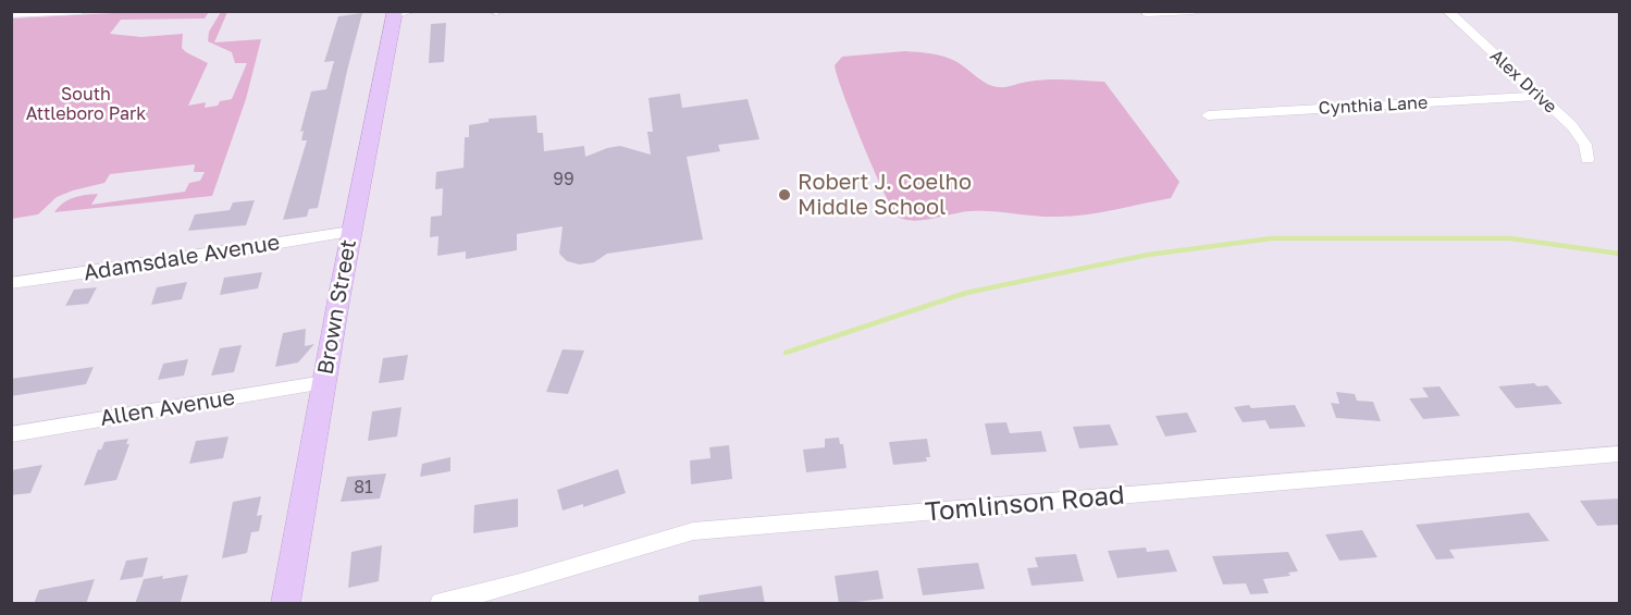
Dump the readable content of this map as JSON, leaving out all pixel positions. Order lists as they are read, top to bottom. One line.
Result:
{"streets":{"street":["Alex Drive","Cynthia Lane","Adamsdale Avenue","Brown Street","Allen Avenue","Tomlinson Road"]},"crossings":[["Alex Drive","Cynthia Lane"],["Adamsdale Avenue","Brown Street"],["Brown Street","Allen Avenue"]],"parks":["South Attleboro Park"],"places":["Robert J. Coelho Middle School"],"house_numbers":["99","81"]}
